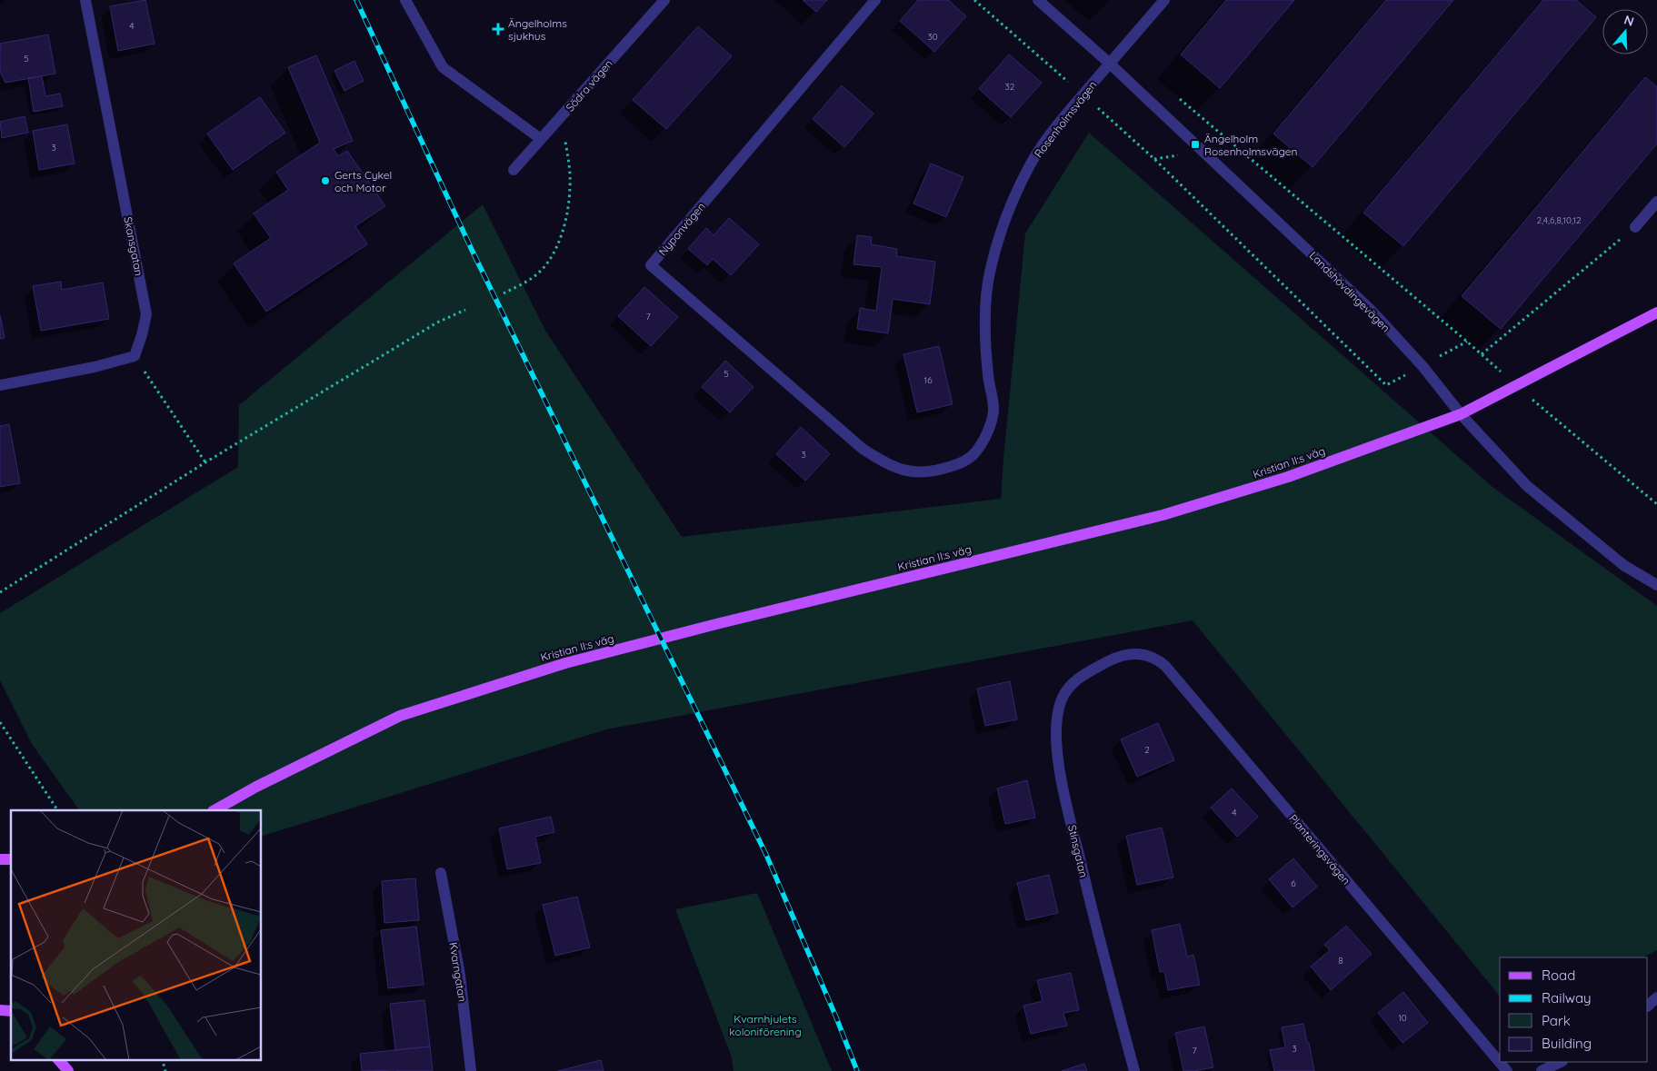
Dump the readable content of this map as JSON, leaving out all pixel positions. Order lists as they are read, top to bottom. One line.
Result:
{"streets":{"main road":["Kristian II:s väg"],"street":["Södra vägen","Rosenholmsvägen","Nyponvägen","Skansgatan","Landshövdingevägen","Planteringsvägen","Stinsgatan","Kvarngatan"]},"crossings":[["Rosenholmsvägen","Nyponvägen"],["Rosenholmsvägen","Landshövdingevägen"],["Landshövdingevägen","Kristian II:s väg"],["Planteringsvägen","Stinsgatan"]],"parks":["Kvarnhjulets koloniförening"],"places":{"health":["Ängelholms sjukhus"],"transit":["Ängelholm Rosenholmsvägen"],"other":["Gerts Cykel och Motor"]},"house_numbers":["4","30","5","32","3","2,4,6,8,10,12","7","5","16","3","2","4","6","8","10","3","7"],"legend":["Road","Railway","Park","Building"],"north":"top"}
